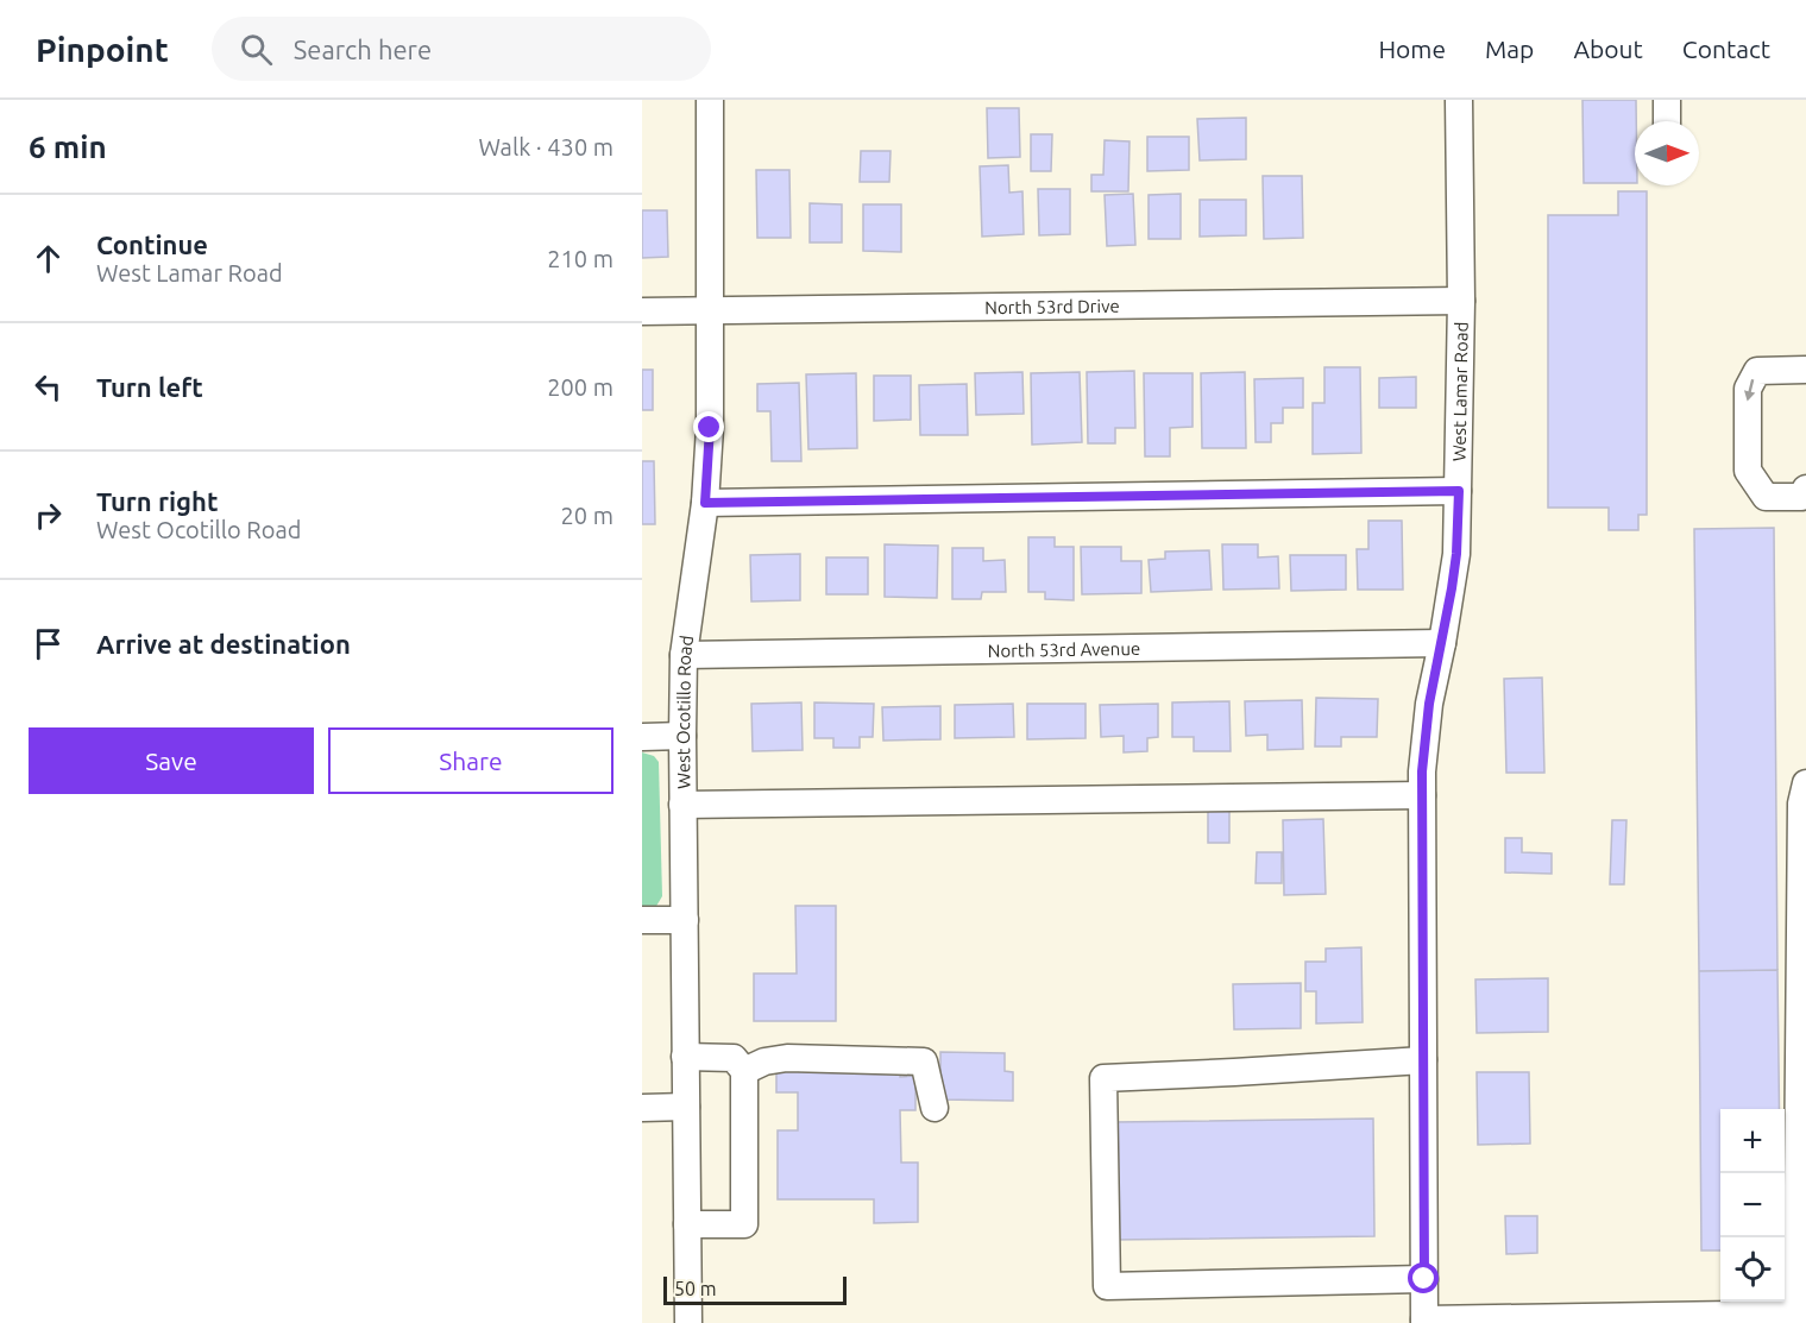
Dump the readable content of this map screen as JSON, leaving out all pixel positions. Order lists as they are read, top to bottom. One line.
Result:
{"streets":{"street":["North 53rd Drive","West Lamar Road","North 53rd Avenue","West Ocotillo Road"]},"crossings":[["North 53rd Drive","West Lamar Road"],["North 53rd Drive","West Ocotillo Road"],["West Lamar Road","North 53rd Avenue"],["North 53rd Avenue","West Ocotillo Road"]],"scale_bar":"50 m","north":"right","page":{"header":"Pinpoint","search":"Search here","nav":["Home","Map","About","Contact"],"heading":["6 min","Walk · 430 m"],"list":[["Continue","West Lamar Road","210 m"],["Turn left","200 m"],["Turn right","West Ocotillo Road","20 m"],"Arrive at destination"],"buttons":["Save","Share"],"map_buttons":["+","−"],"scale":"50 m"}}
